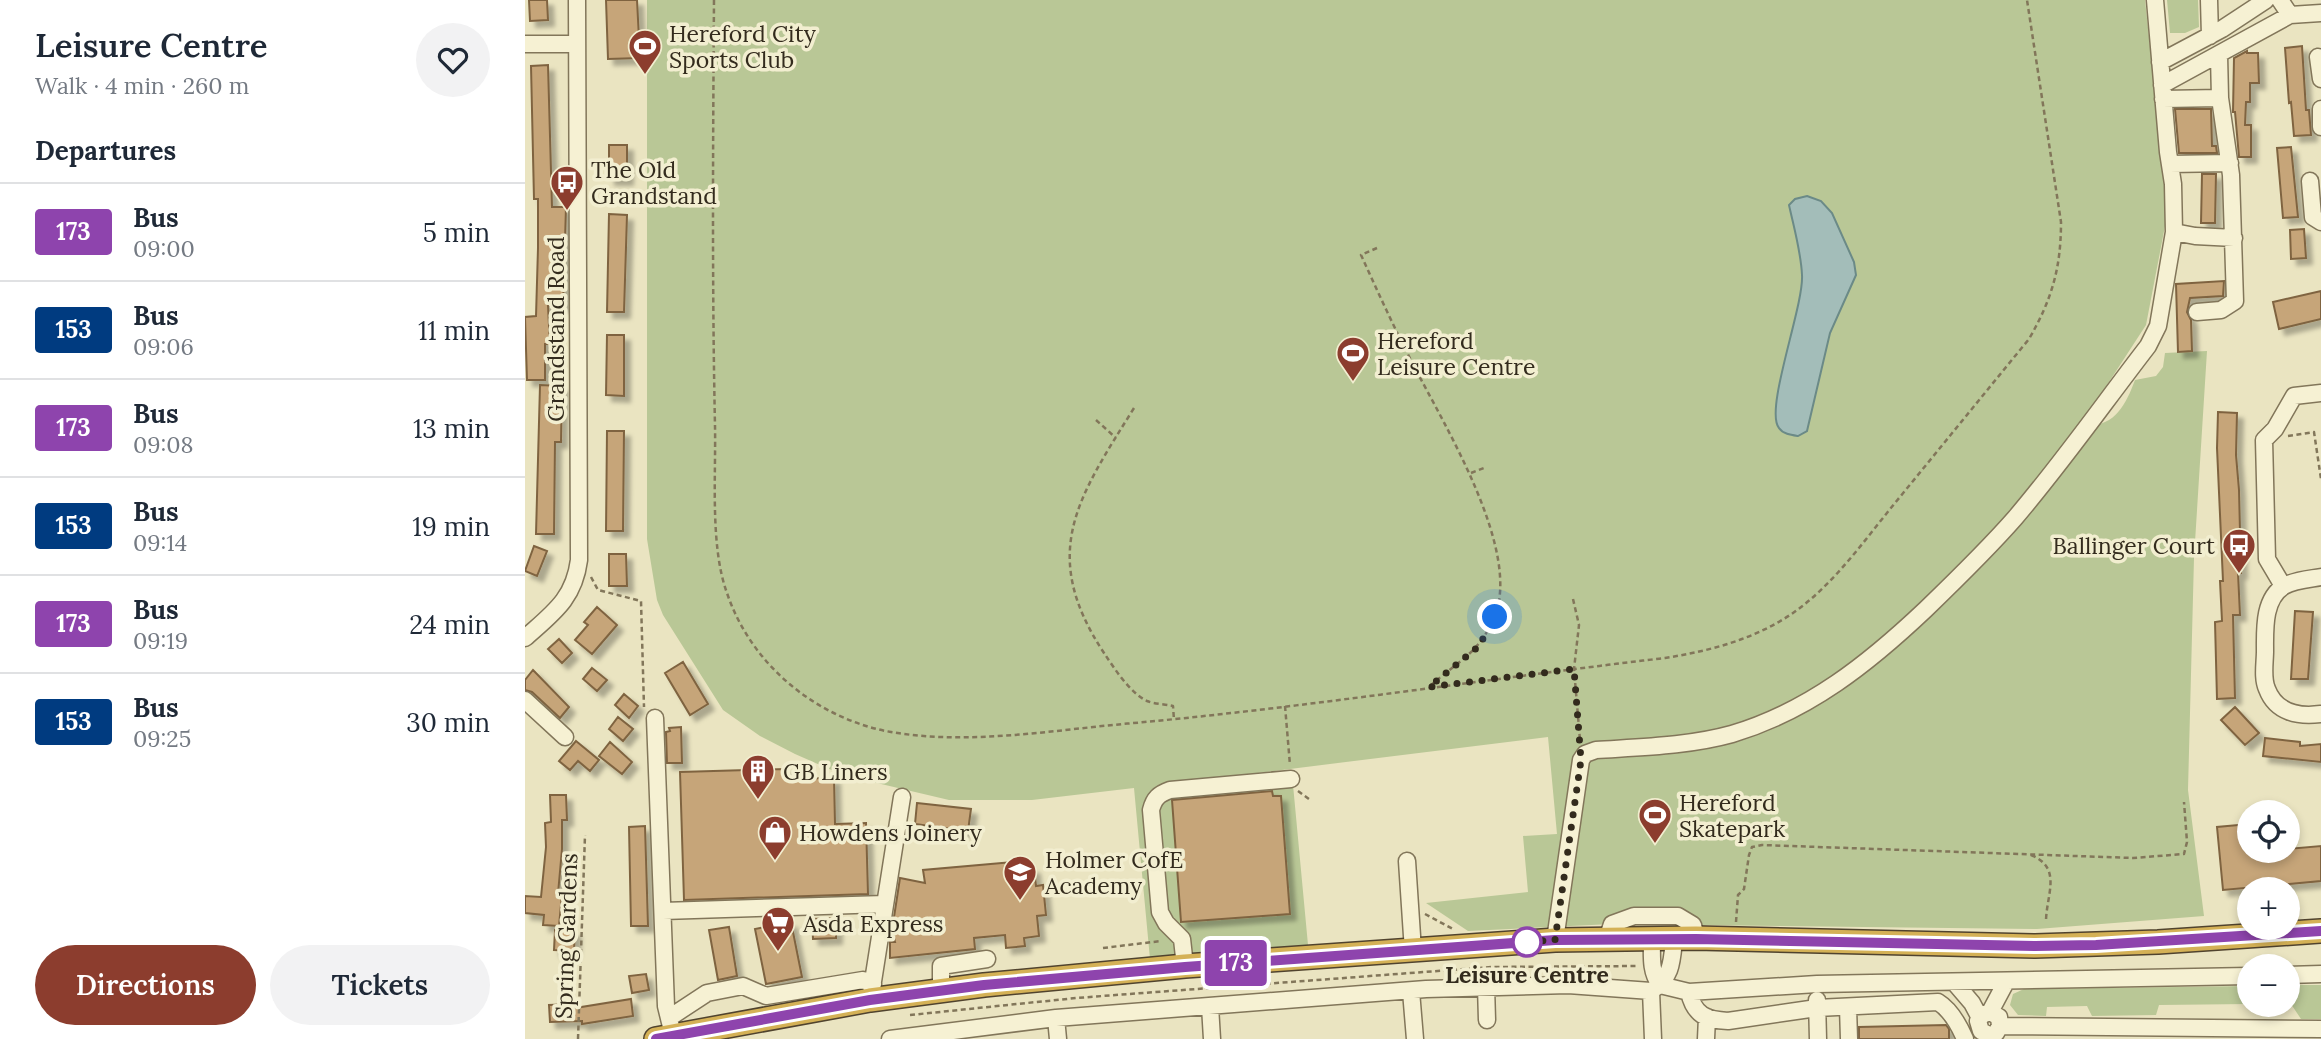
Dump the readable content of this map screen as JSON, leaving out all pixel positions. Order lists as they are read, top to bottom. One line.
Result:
{"streets":{"street":["Grandstand Road"],"path":["Spring Gardens"]},"places":{"sports":["Hereford City Sports Club","Hereford Leisure Centre","Hereford Skatepark"],"bus stop":["The Old Grandstand","Ballinger Court"],"building":["GB Liners"],"shop":["Howdens Joinery"],"school or university":["Holmer CofE Academy"],"other":["Leisure Centre"],"supermarket":["Asda Express"]},"lines":["bus line 173"],"page":{"heading":[["Leisure Centre","Walk · 4 min · 260 m"],"Departures"],"on_map":"173","list":[{"mark":"173","name":"Bus","note":"09:00","value":"5 min"},{"mark":"153","name":"Bus","note":"09:06","value":"11 min"},{"mark":"173","name":"Bus","note":"09:08","value":"13 min"},{"mark":"153","name":"Bus","note":"09:14","value":"19 min"},{"mark":"173","name":"Bus","note":"09:19","value":"24 min"},{"mark":"153","name":"Bus","note":"09:25","value":"30 min"}],"map_buttons":["+","−"],"buttons":["Directions","Tickets"]}}
